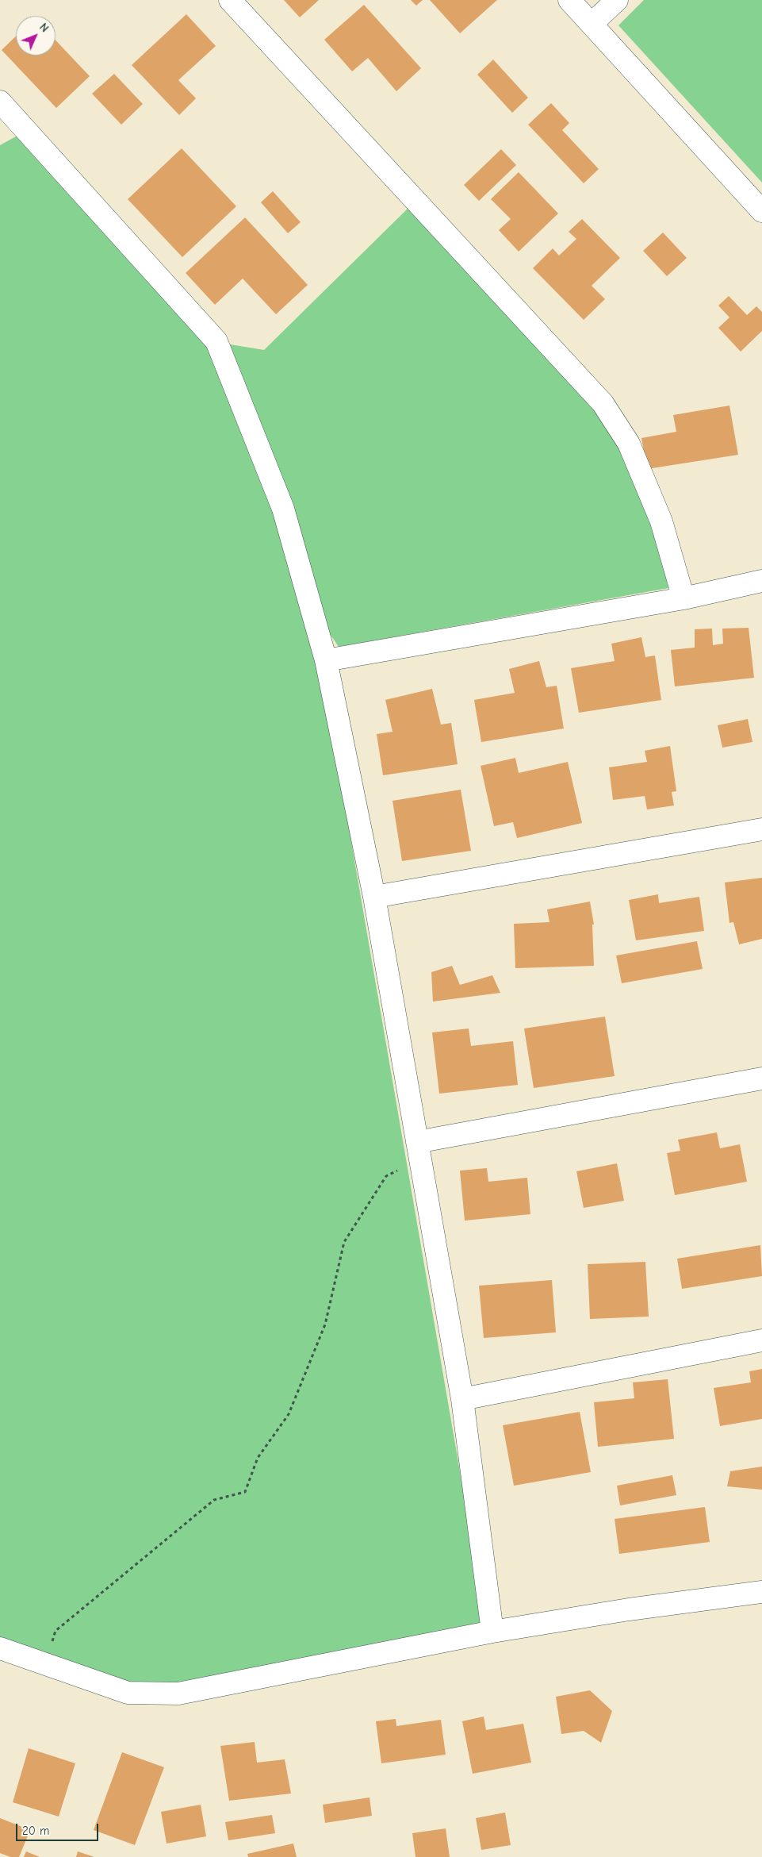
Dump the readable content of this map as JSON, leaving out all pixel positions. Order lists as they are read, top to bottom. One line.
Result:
{"scale_bar":"20 m","north":"top right"}
